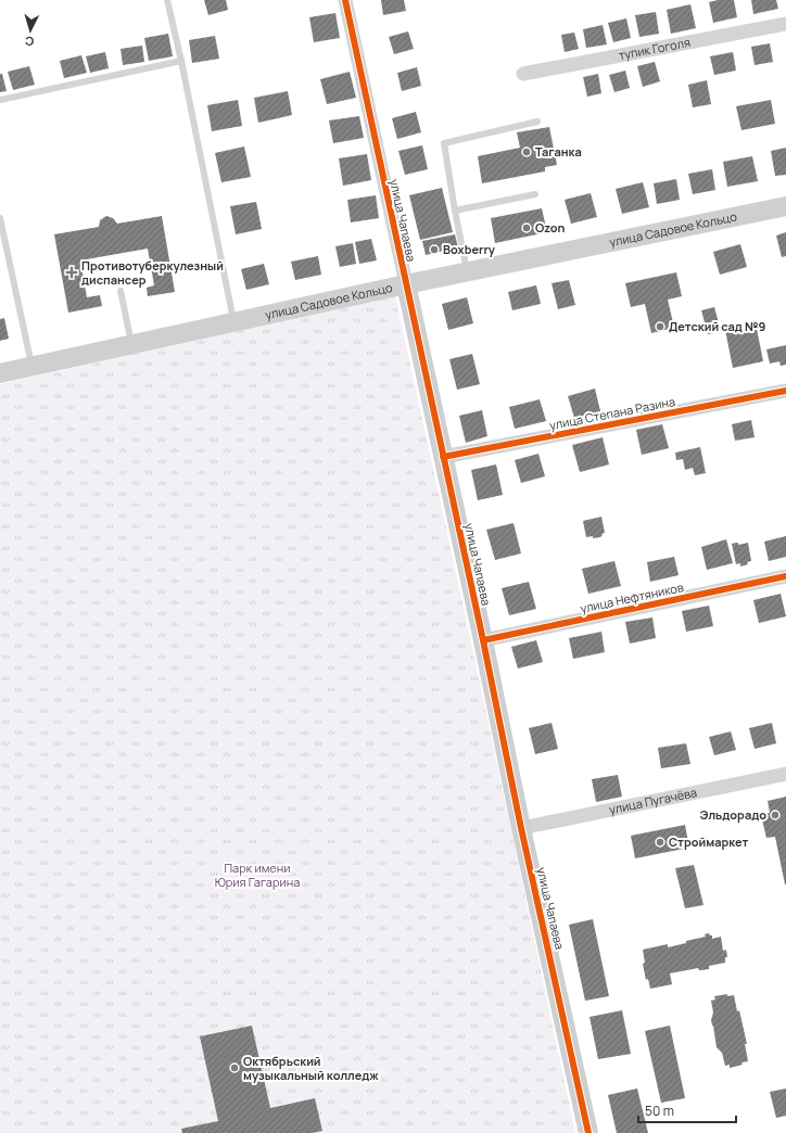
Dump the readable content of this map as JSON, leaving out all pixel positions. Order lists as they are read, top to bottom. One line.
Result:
{"streets":{"street":["тупик Гоголя","улица Чапаева","улица Садовое Кольцо","улица Степана Разина","улица Нефтяников","улица Пугачёва"]},"crossings":[["улица Чапаева","улица Садовое Кольцо"],["улица Чапаева","улица Степана Разина"],["улица Чапаева","улица Нефтяников"],["улица Чапаева","улица Пугачёва"]],"parks":["Парк имени Юрия Гагарина"],"places":{"other":["Таганка","Ozon","Boxberry","Детский сад №9","Эльдорадо","Строймаркет","Октябрьский музыкальный колледж"],"health":["Противотуберкулезный диспансер"]},"scale_bar":"50 m","north":"bottom"}
